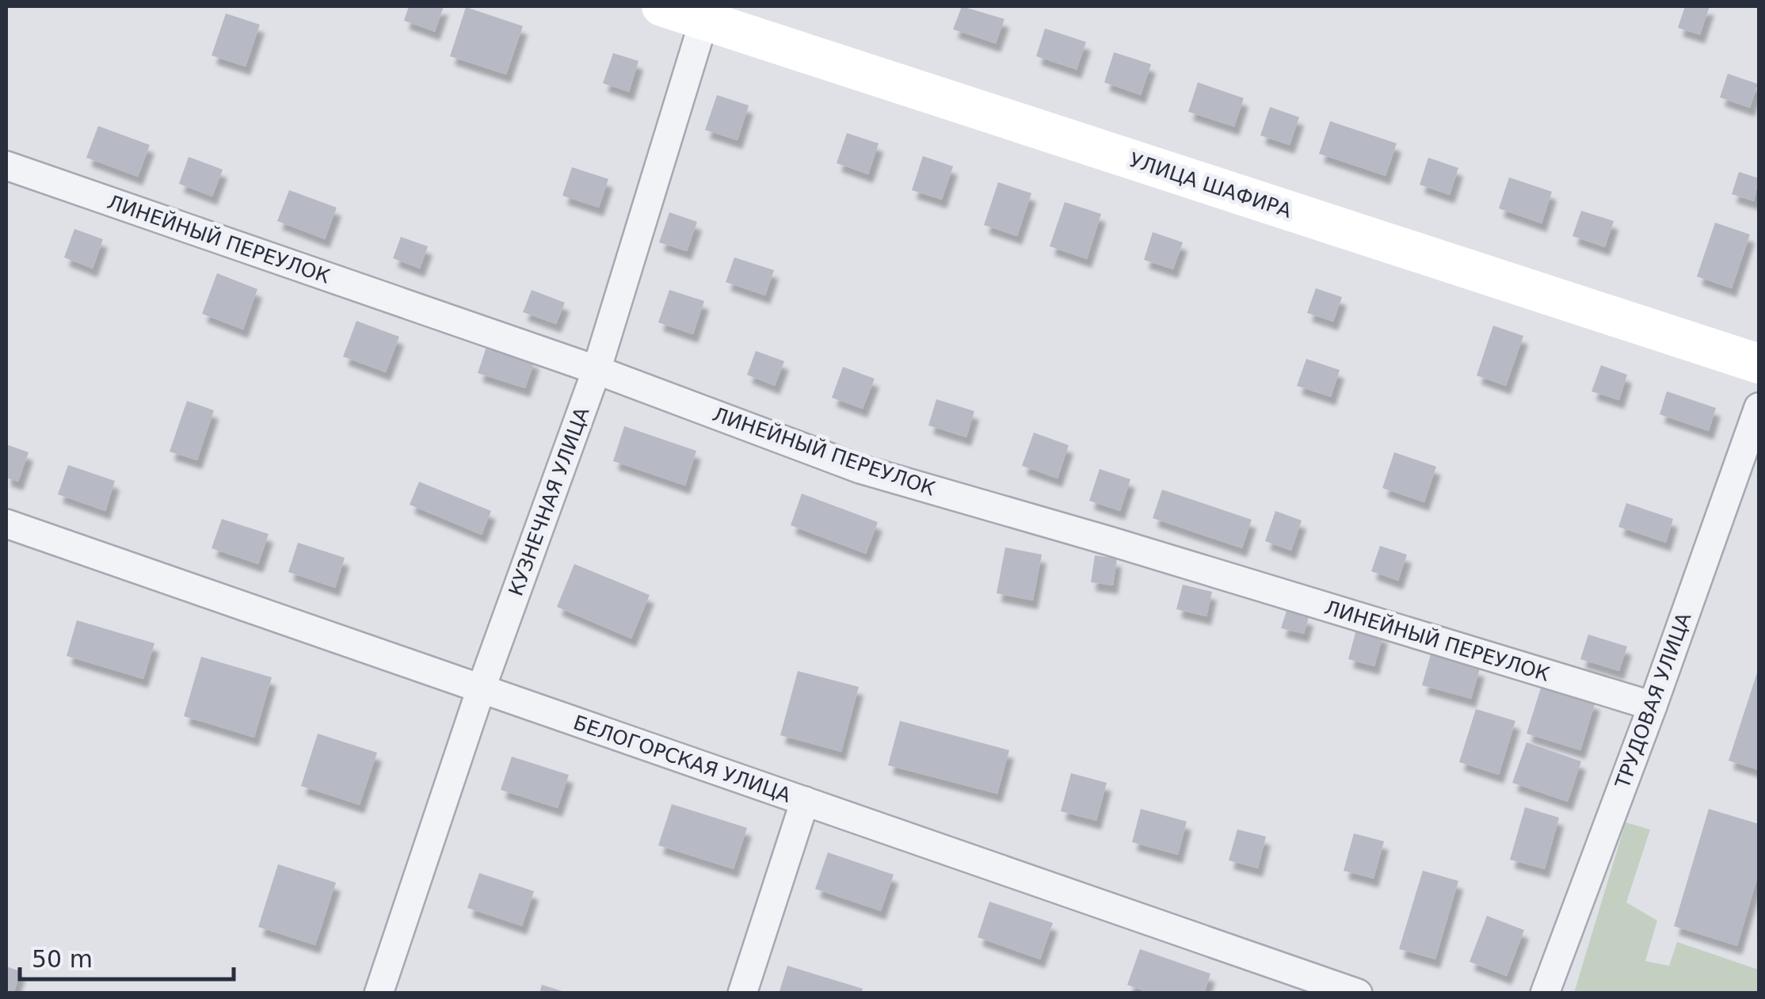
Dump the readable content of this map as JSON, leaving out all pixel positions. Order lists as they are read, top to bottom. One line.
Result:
{"streets":{"street":["УЛИЦА ШАФИРА","ЛИНЕЙНЫЙ ПЕРЕУЛОК","КУЗНЕЧНАЯ УЛИЦА","ТРУДОВАЯ УЛИЦА","БЕЛОГОРСКАЯ УЛИЦА"]},"crossings":[["УЛИЦА ШАФИРА","КУЗНЕЧНАЯ УЛИЦА"],["ЛИНЕЙНЫЙ ПЕРЕУЛОК","КУЗНЕЧНАЯ УЛИЦА"],["ЛИНЕЙНЫЙ ПЕРЕУЛОК","ТРУДОВАЯ УЛИЦА"],["КУЗНЕЧНАЯ УЛИЦА","БЕЛОГОРСКАЯ УЛИЦА"]],"scale_bar":"50 m"}
